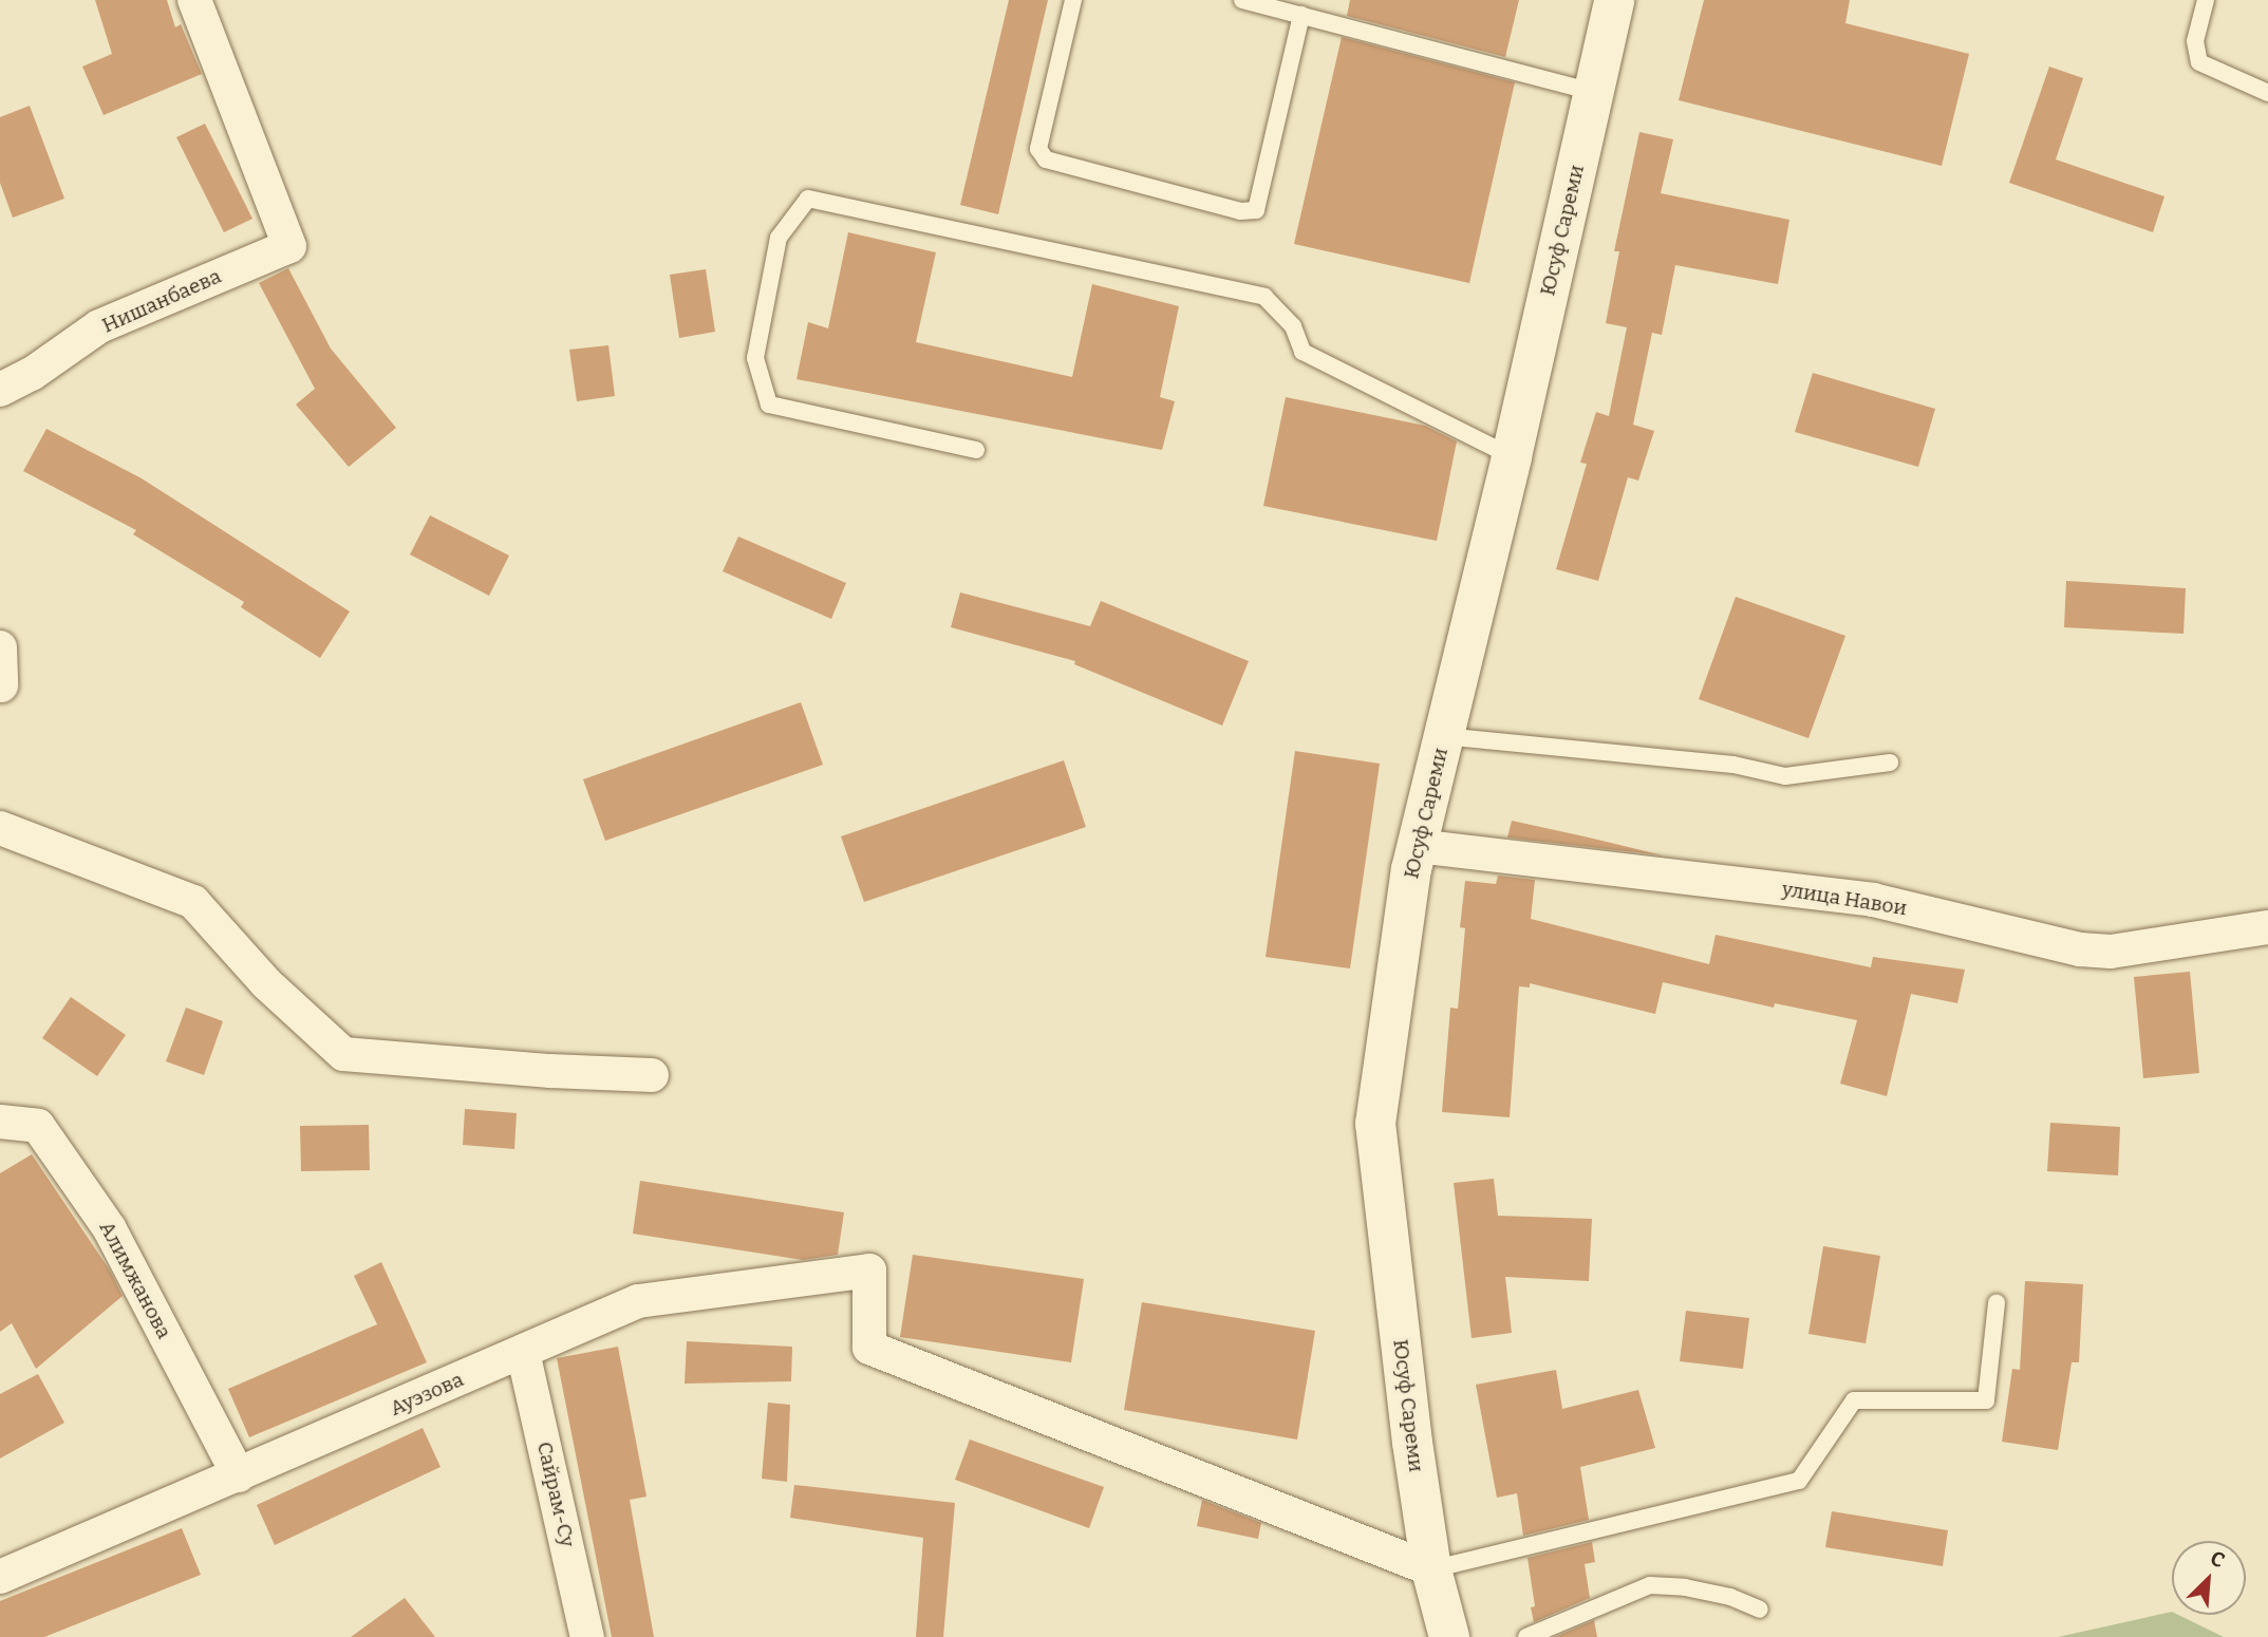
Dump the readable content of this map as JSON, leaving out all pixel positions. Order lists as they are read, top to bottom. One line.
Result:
{"streets":{"main road":["Юсуф Сареми"],"street":["Нишанбаева","улица Навои","Алимжанова","Ауэзова","Сайрам-Су"]},"crossings":[["Юсуф Сареми","улица Навои"],["Юсуф Сареми","Ауэзова"],["Алимжанова","Ауэзова"],["Ауэзова","Сайрам-Су"]],"north":"top right"}
